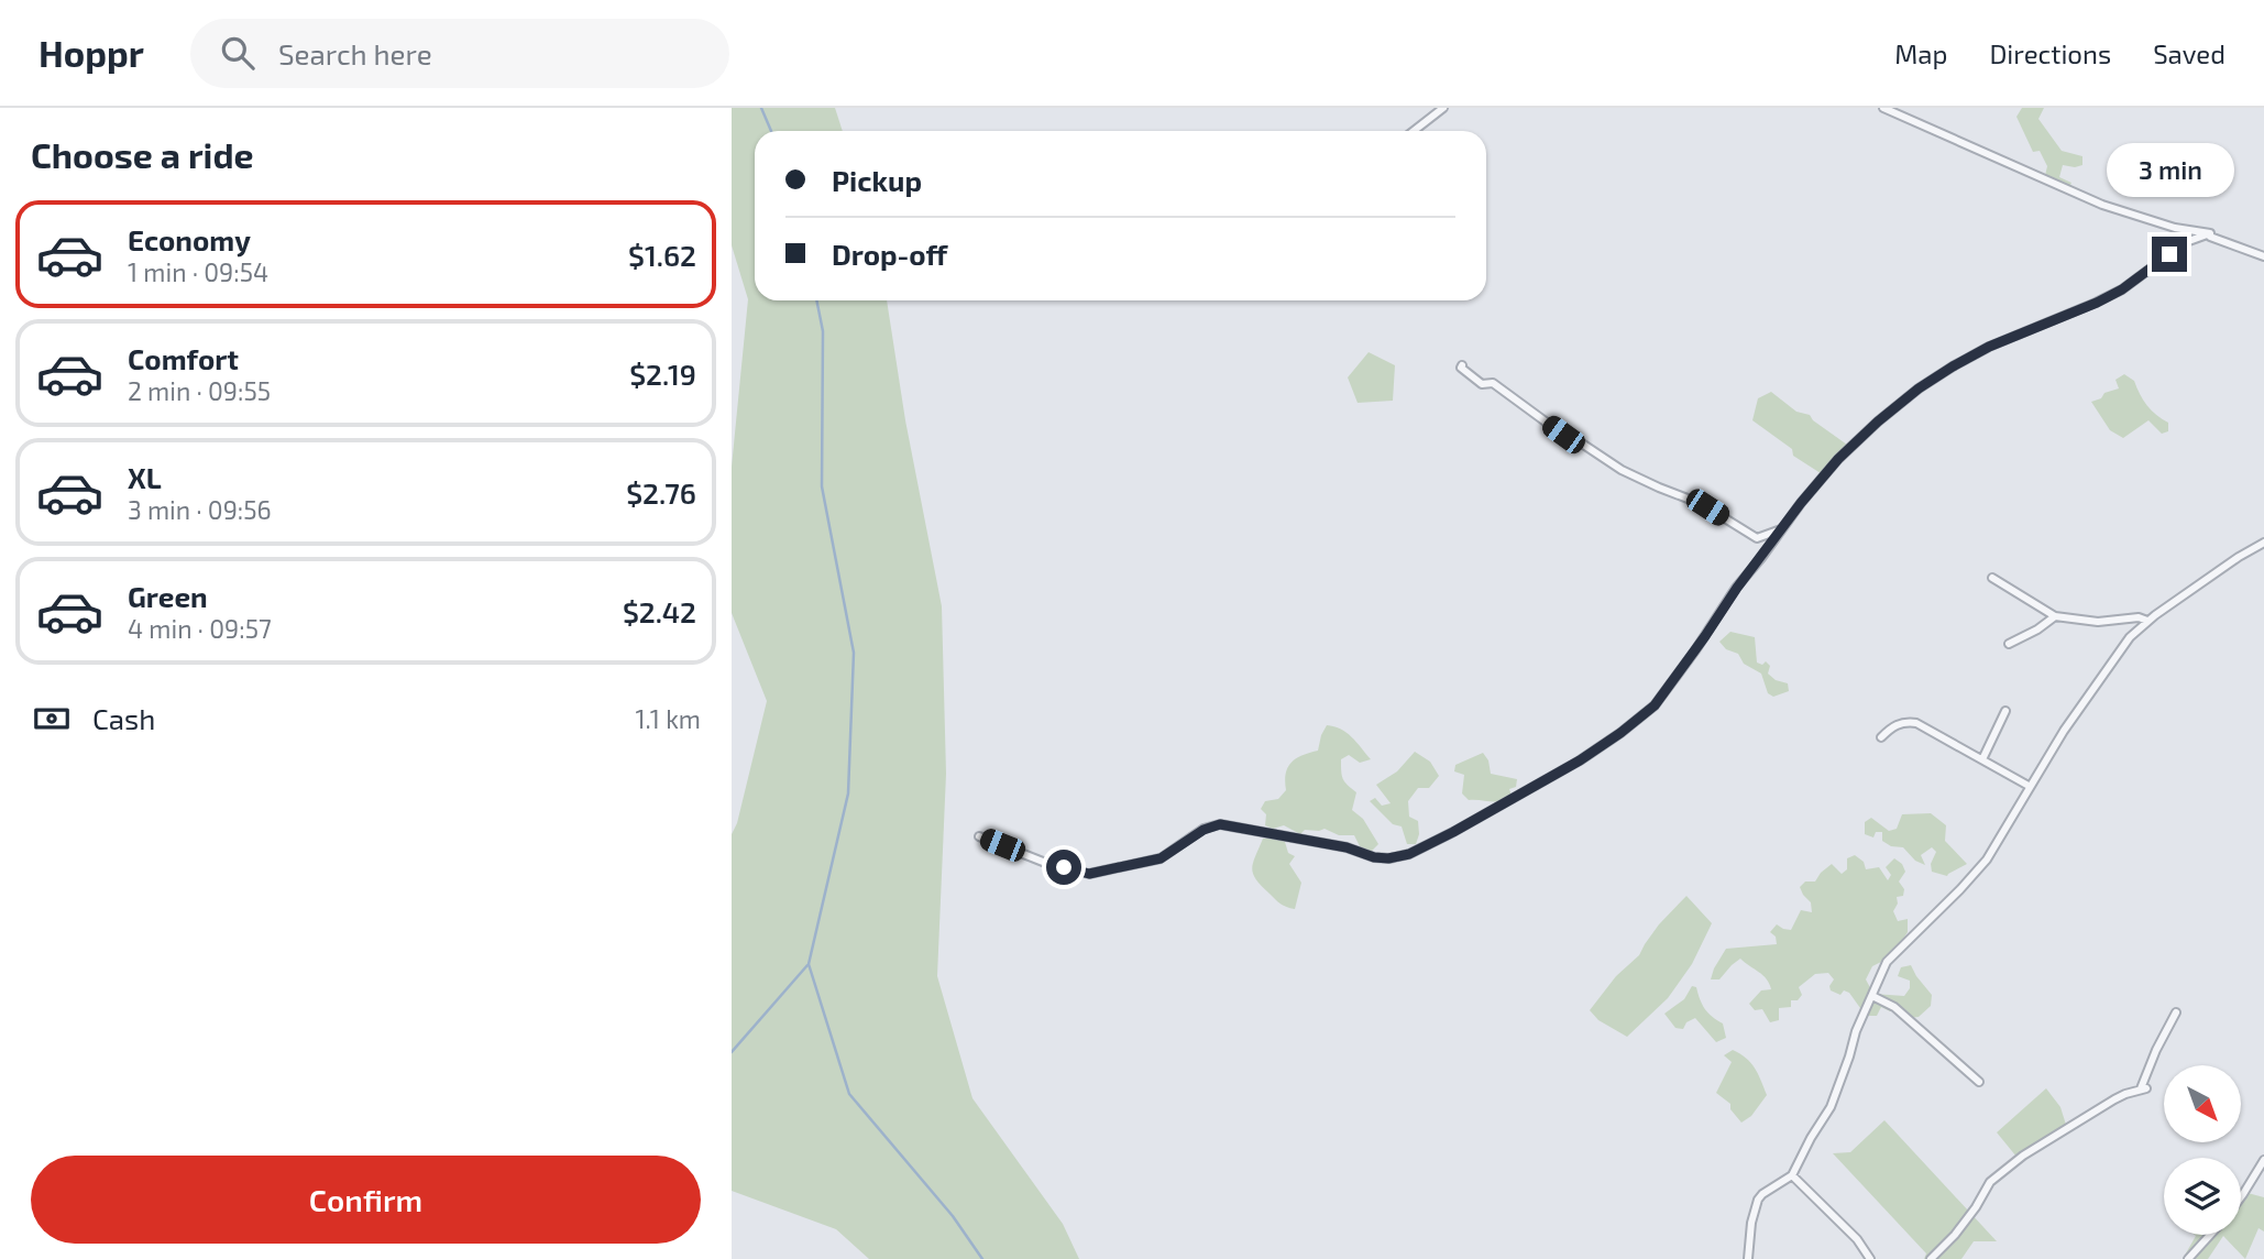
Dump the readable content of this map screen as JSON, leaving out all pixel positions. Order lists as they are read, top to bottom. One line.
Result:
{"north":"bottom right","page":{"header":"Hoppr","search":"Search here","nav":["Map","Directions","Saved"],"heading":"Choose a ride","banner":["Pickup","Drop-off"],"bubble":"3 min","list":[{"name":"Economy","note":"1 min · 09:54","value":"$1.62"},{"name":"Comfort","note":"2 min · 09:55","value":"$2.19"},{"name":"XL","note":"3 min · 09:56","value":"$2.76"},{"name":"Green","note":"4 min · 09:57","value":"$2.42"}],"pay":["Cash","1.1 km"],"buttons":"Confirm"}}
